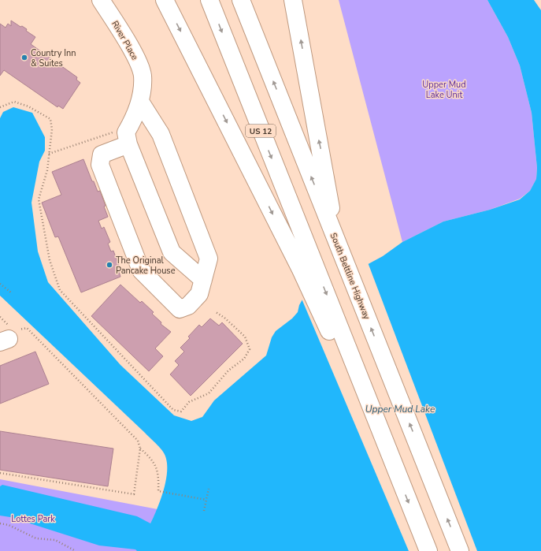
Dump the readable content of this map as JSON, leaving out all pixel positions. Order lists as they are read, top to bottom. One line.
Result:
{"streets":{"main road":["River Place","US 12","South Beltline Highway"]},"water":["Upper Mud Lake"],"parks":["Upper Mud Lake Unit","Lottes Park"],"places":["Country Inn & Suites","The Original Pancake House"]}
